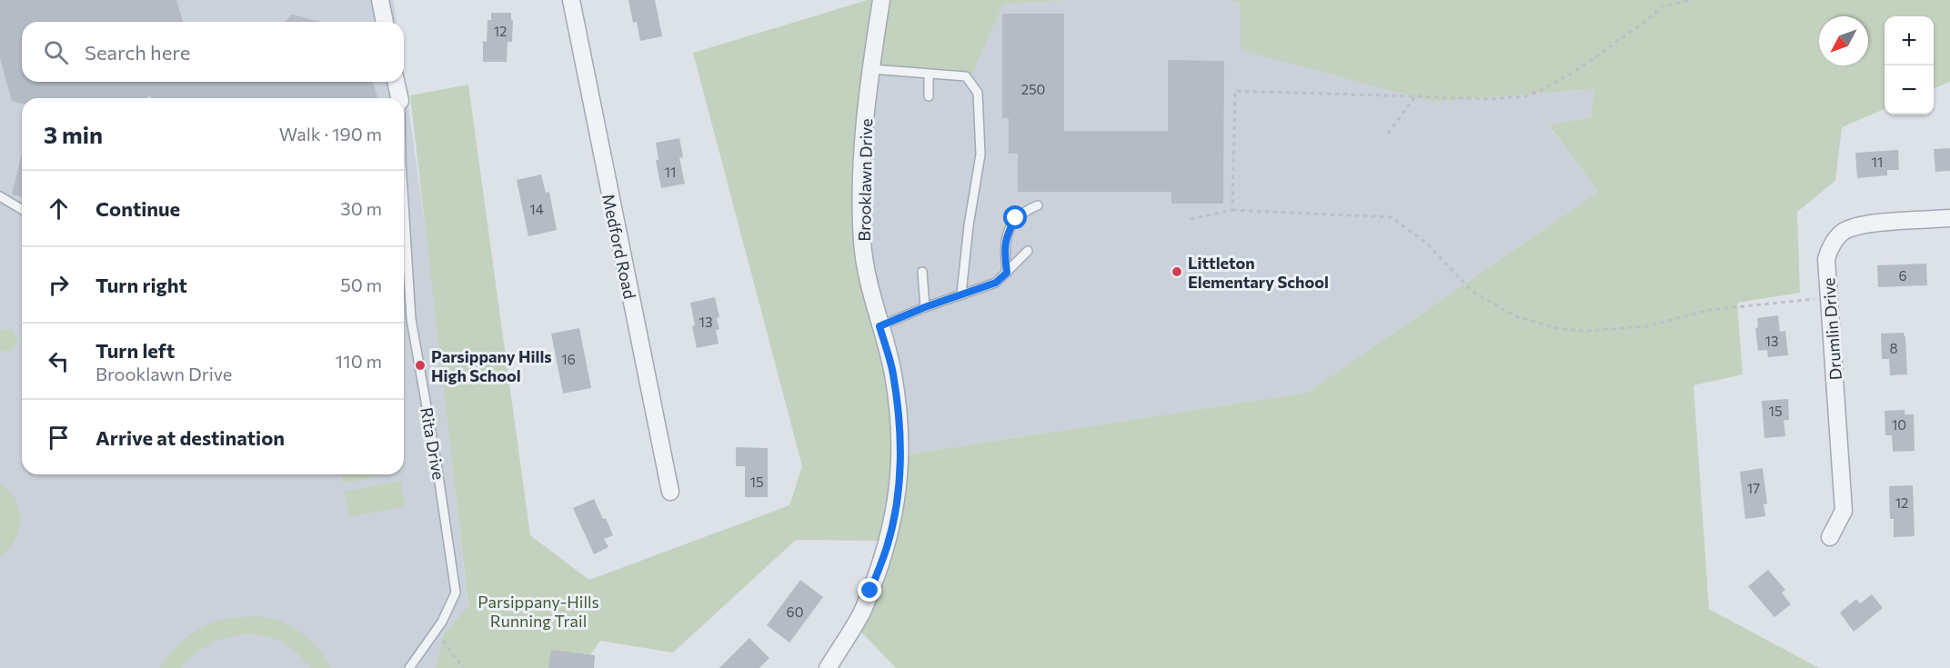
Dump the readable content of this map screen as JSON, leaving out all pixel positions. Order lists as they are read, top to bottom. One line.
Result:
{"streets":{"street":["Brooklawn Drive","Medford Road","Drumlin Drive","Rita Drive"]},"parks":["Parsippany-Hills Running Trail"],"places":["Littleton Elementary School","Parsippany Hills High School"],"house_numbers":["12","250","11","11","14","6","13","13","8","16","15","10","15","17","12","60"],"north":"bottom left","page":{"map_buttons":["+","−"],"search":"Search here","heading":["3 min","Walk · 190 m"],"list":[["Continue","30 m"],["Turn right","50 m"],["Turn left","Brooklawn Drive","110 m"],"Arrive at destination"]}}
